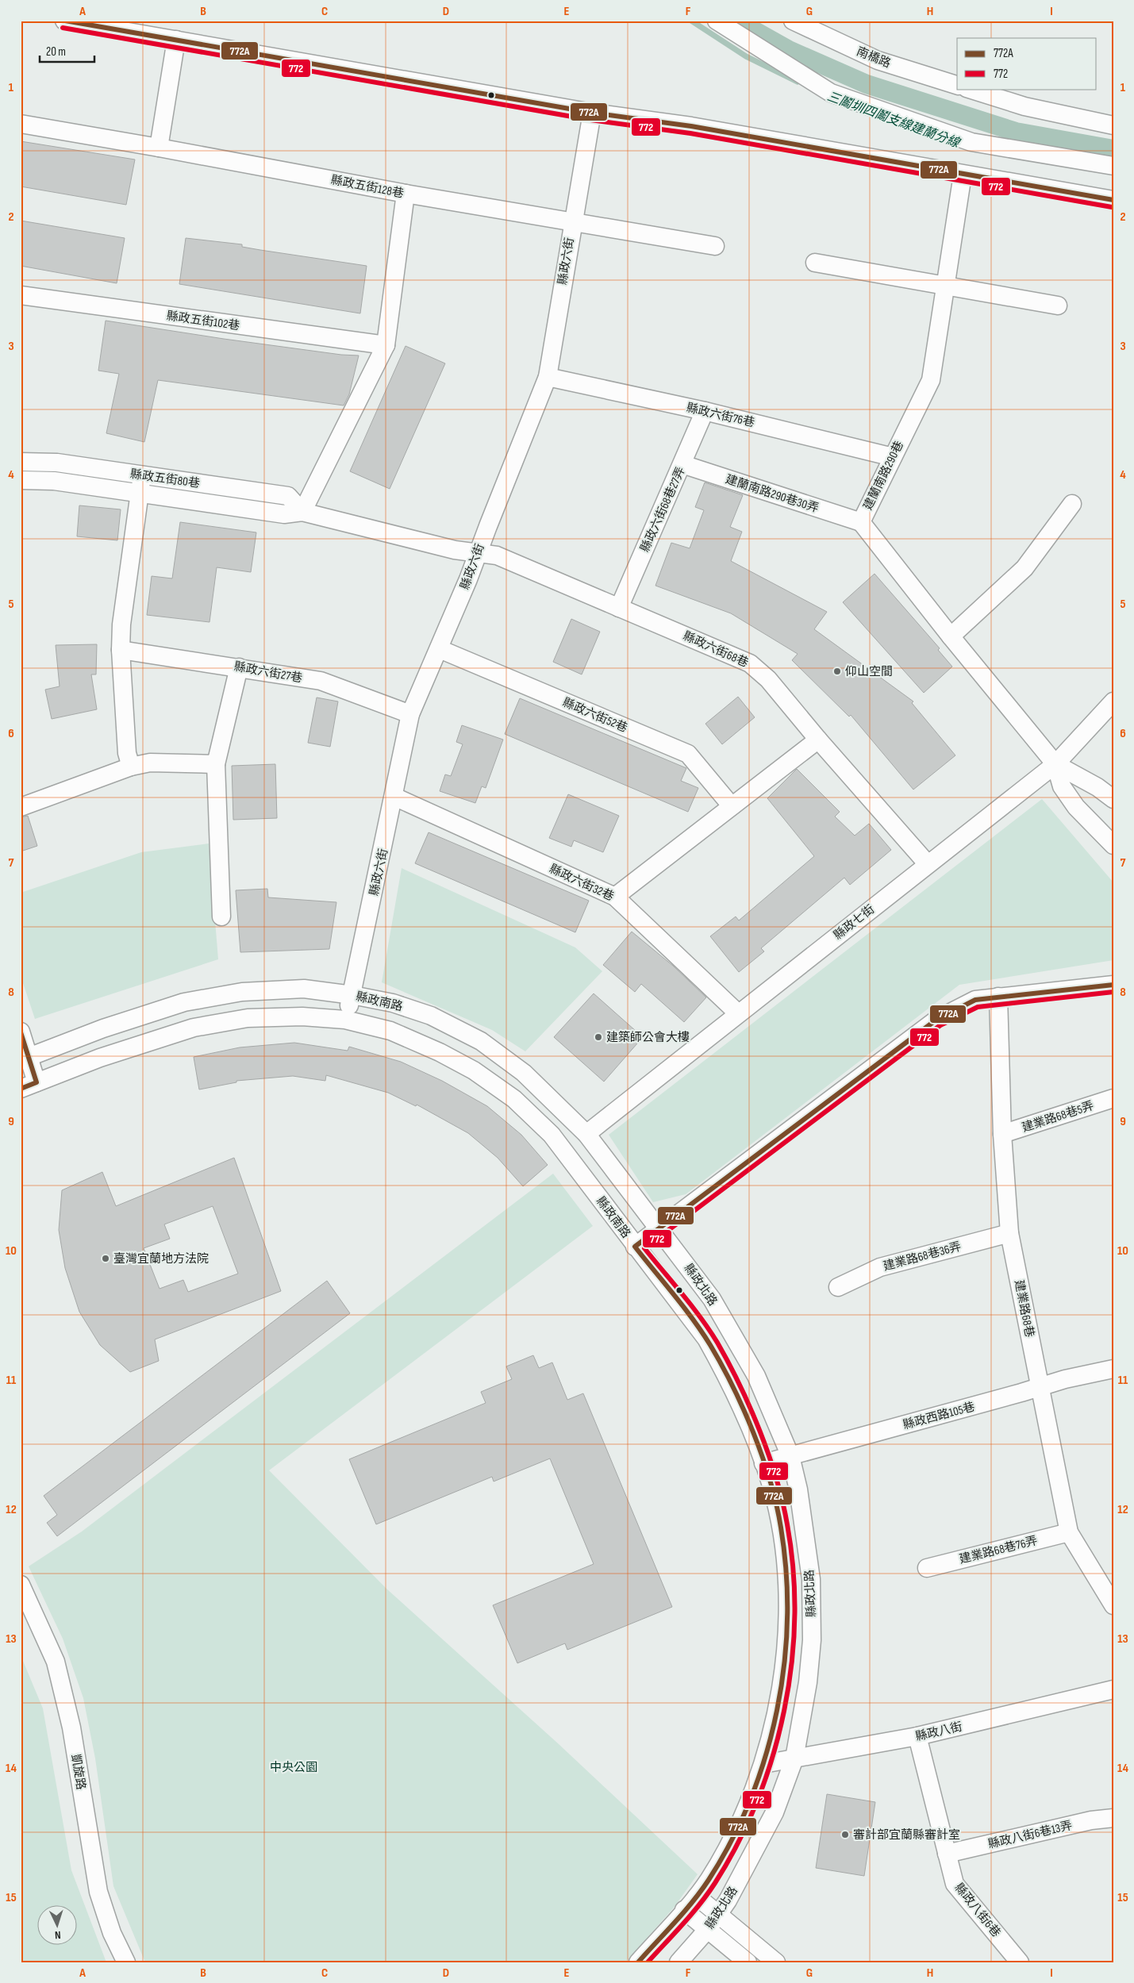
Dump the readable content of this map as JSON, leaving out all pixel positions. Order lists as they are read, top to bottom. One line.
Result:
{"streets":{"street":["南橋路","縣政五街128巷","縣政六街","縣政五街102巷","縣政六街76巷","建蘭南路290巷","縣政五街80巷","建蘭南路290巷30弄","縣政六街68巷27弄","縣政六街68巷","縣政六街27巷","縣政六街52巷","縣政六街32巷","縣政七街","縣政南路","建業路68巷5弄","建業路68巷36弄","縣政北路","建業路68巷","縣政西路105巷","建業路68巷76弄","縣政八街","凱旋路","縣政八街6巷13弄","縣政八街6巷"]},"crossings":[["縣政五街128巷","縣政六街"],["縣政六街","縣政六街76巷"],["縣政六街","縣政五街80巷"],["縣政六街","縣政六街68巷"],["縣政六街","縣政六街27巷"],["縣政六街","縣政六街52巷"],["縣政六街","縣政六街32巷"],["縣政六街","縣政南路"],["縣政六街76巷","建蘭南路290巷"],["縣政六街76巷","縣政六街68巷27弄"],["建蘭南路290巷","建蘭南路290巷30弄"],["建蘭南路290巷","縣政七街"],["縣政五街80巷","縣政六街68巷"],["建蘭南路290巷30弄","縣政六街68巷27弄"],["縣政六街68巷27弄","縣政六街68巷"],["縣政六街68巷","縣政七街"],["縣政六街32巷","縣政七街"],["縣政七街","縣政南路"],["縣政南路","縣政北路"],["建業路68巷5弄","建業路68巷"],["建業路68巷36弄","建業路68巷"],["縣政北路","縣政西路105巷"],["縣政北路","縣政八街"],["建業路68巷","縣政西路105巷"],["建業路68巷","建業路68巷76弄"],["縣政八街","縣政八街6巷"],["縣政八街6巷13弄","縣政八街6巷"]],"water":["三鬮圳四鬮支線建蘭分線"],"parks":["中央公園"],"places":["仰山空間","建築師公會大樓","臺灣宜蘭地方法院","審計部宜蘭縣審計室"],"lines":["transit line 772A","transit line 772"],"legend":["772A","772"],"scale_bar":"20 m","north":"bottom","grid":{"columns":["A","B","C","D","E","F","G","H","I"],"rows":["1","2","3","4","5","6","7","8","9","10","11","12","13","14","15"]}}
